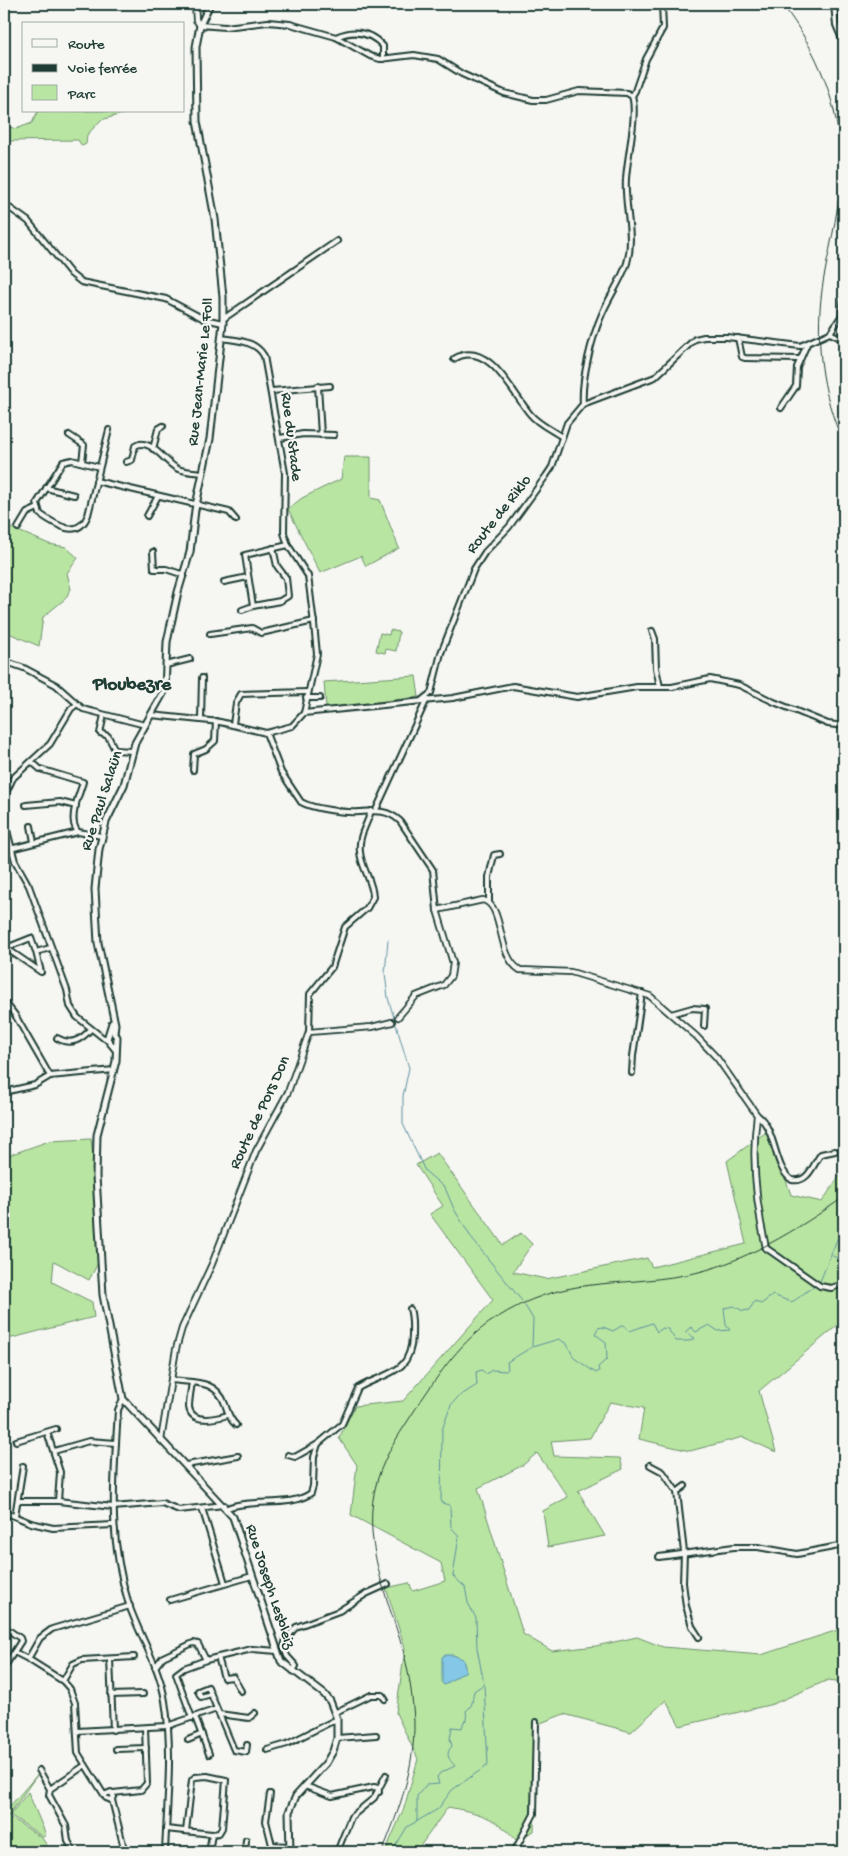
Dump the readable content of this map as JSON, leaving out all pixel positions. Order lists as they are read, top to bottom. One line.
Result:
{"streets":{"main road":["Rue Jean-Marie Le Foll","Rue Paul Salaün","Rue Joseph Lesbleiz"],"street":["Rue du Stade","Route de Riklo","Route de Pors Don"]},"crossings":[["Rue Jean-Marie Le Foll","Rue du Stade"],["Rue Jean-Marie Le Foll","Rue Paul Salaün"],["Route de Riklo","Route de Pors Don"],["Route de Pors Don","Rue Joseph Lesbleiz"]],"districts":["Ploubezre"],"legend":["Route","Voie ferrée","Parc"]}
